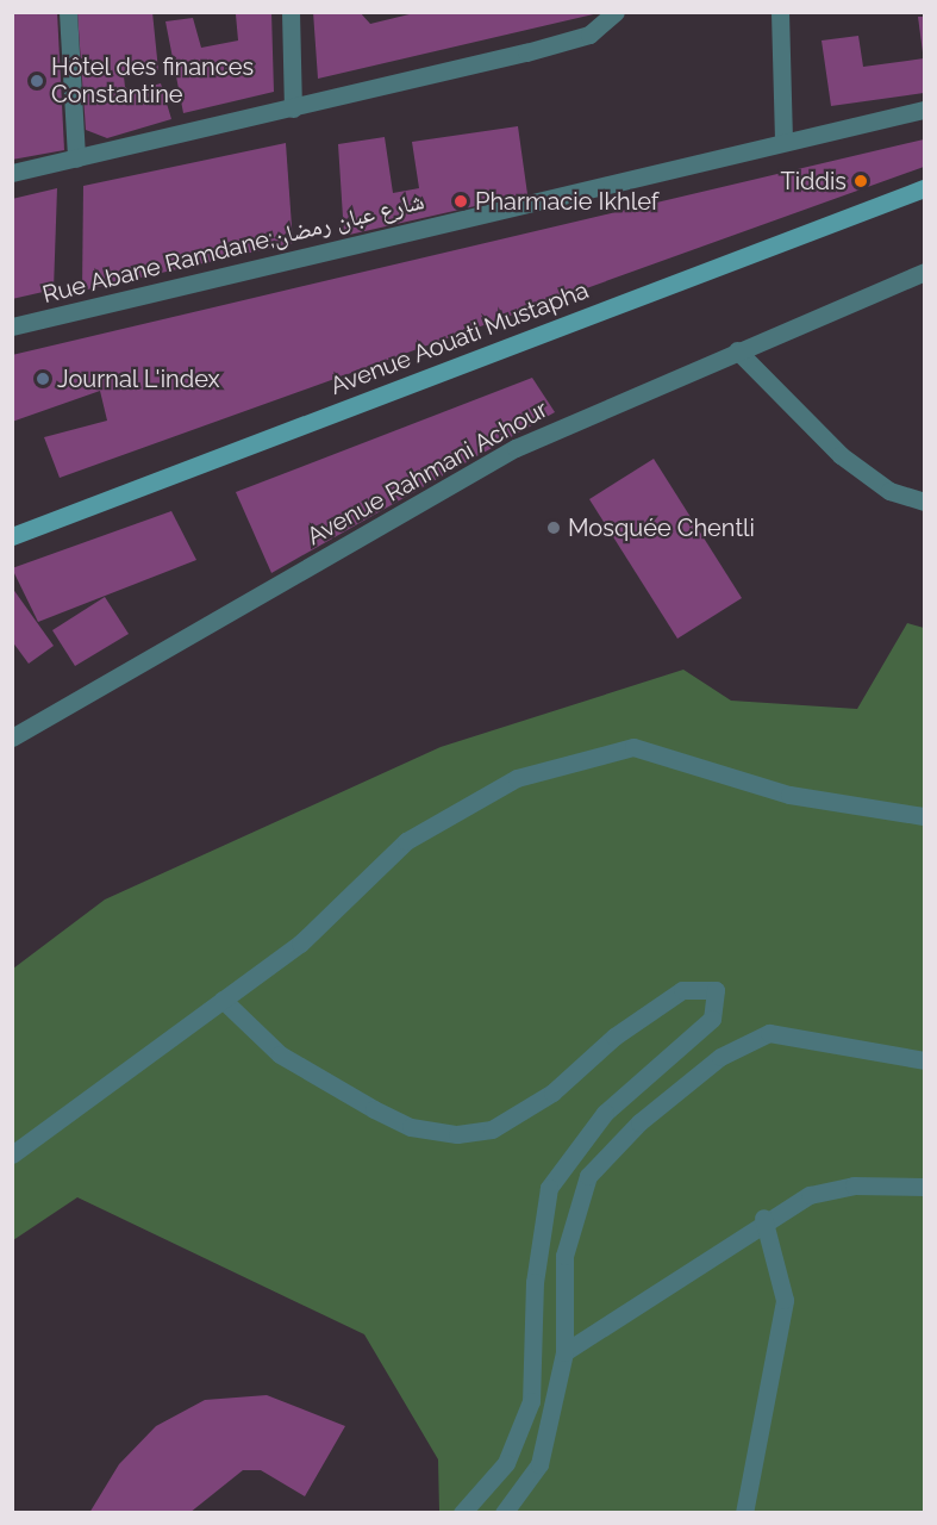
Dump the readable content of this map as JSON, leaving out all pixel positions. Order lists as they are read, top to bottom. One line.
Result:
{"streets":{"main road":["Avenue Aouati Mustapha"],"street":["Rue Abane Ramdane;شارع عبان رمضان","Avenue Rahmani Achour"]},"places":["Hôtel des finances Constantine","Tiddis","Pharmacie Ikhlef","Journal L'index","Mosquée Chentli"]}
